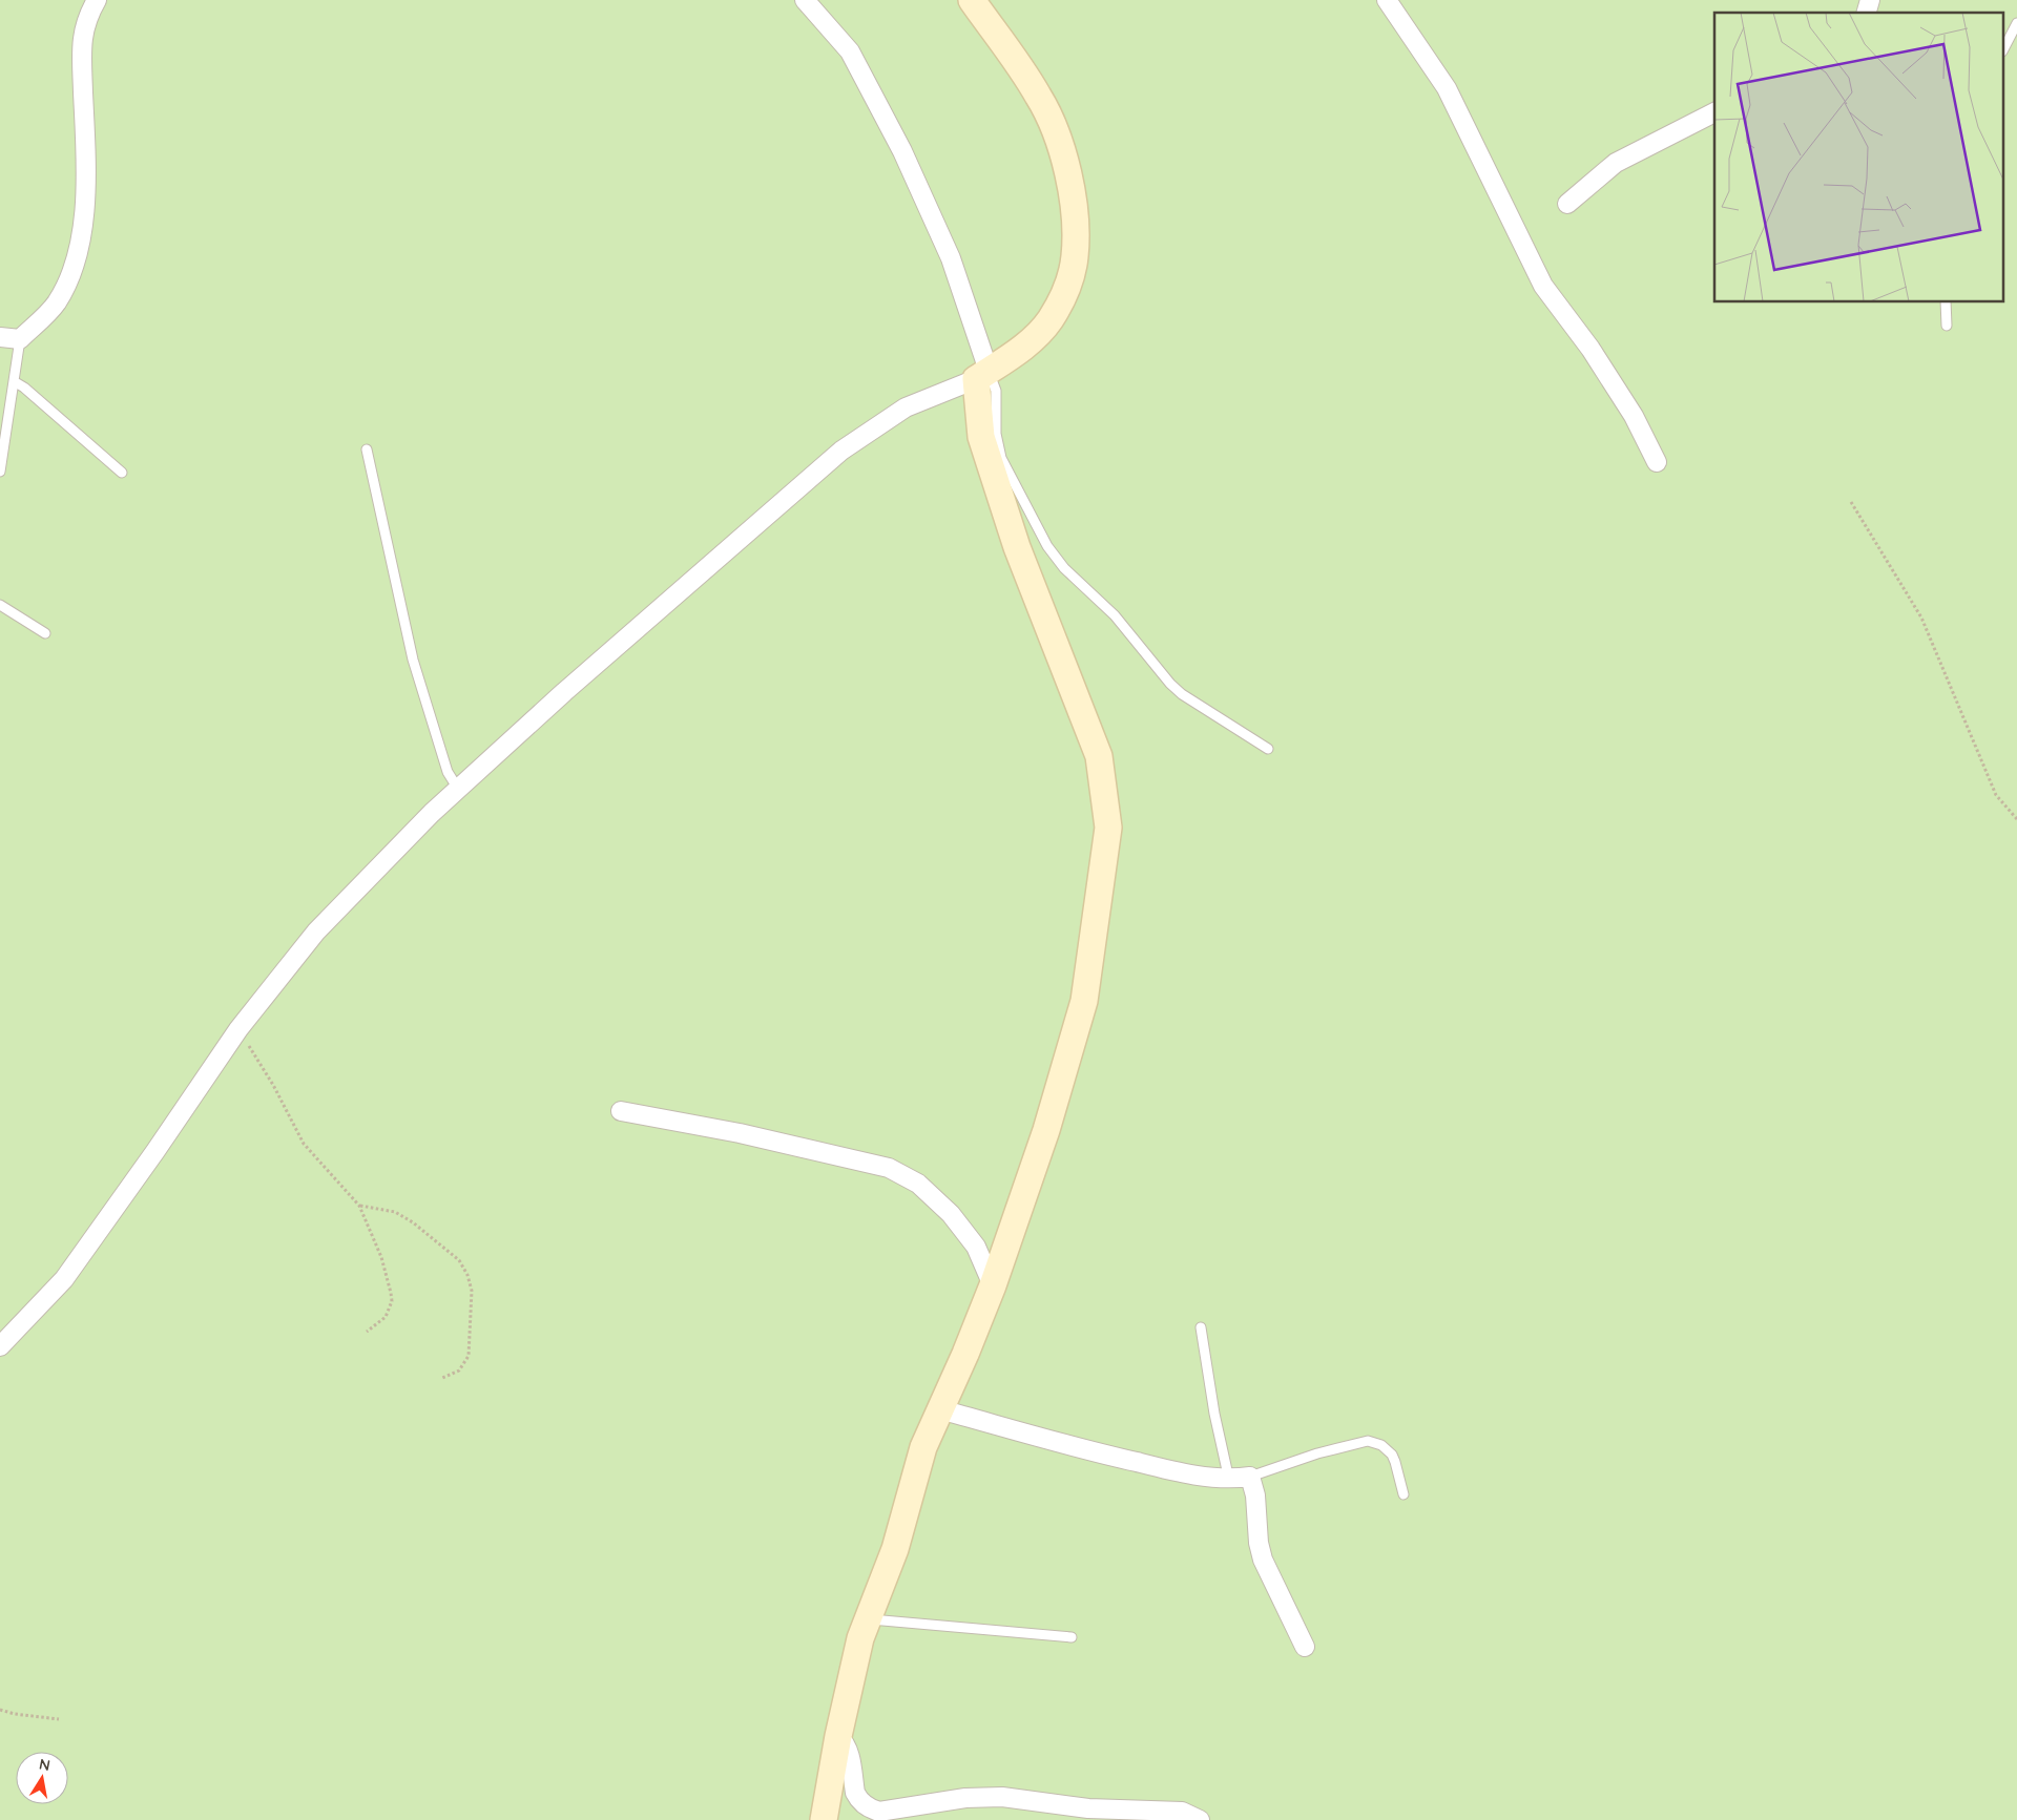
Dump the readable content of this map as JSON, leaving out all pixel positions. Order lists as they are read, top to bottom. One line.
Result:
{"north":"top"}
